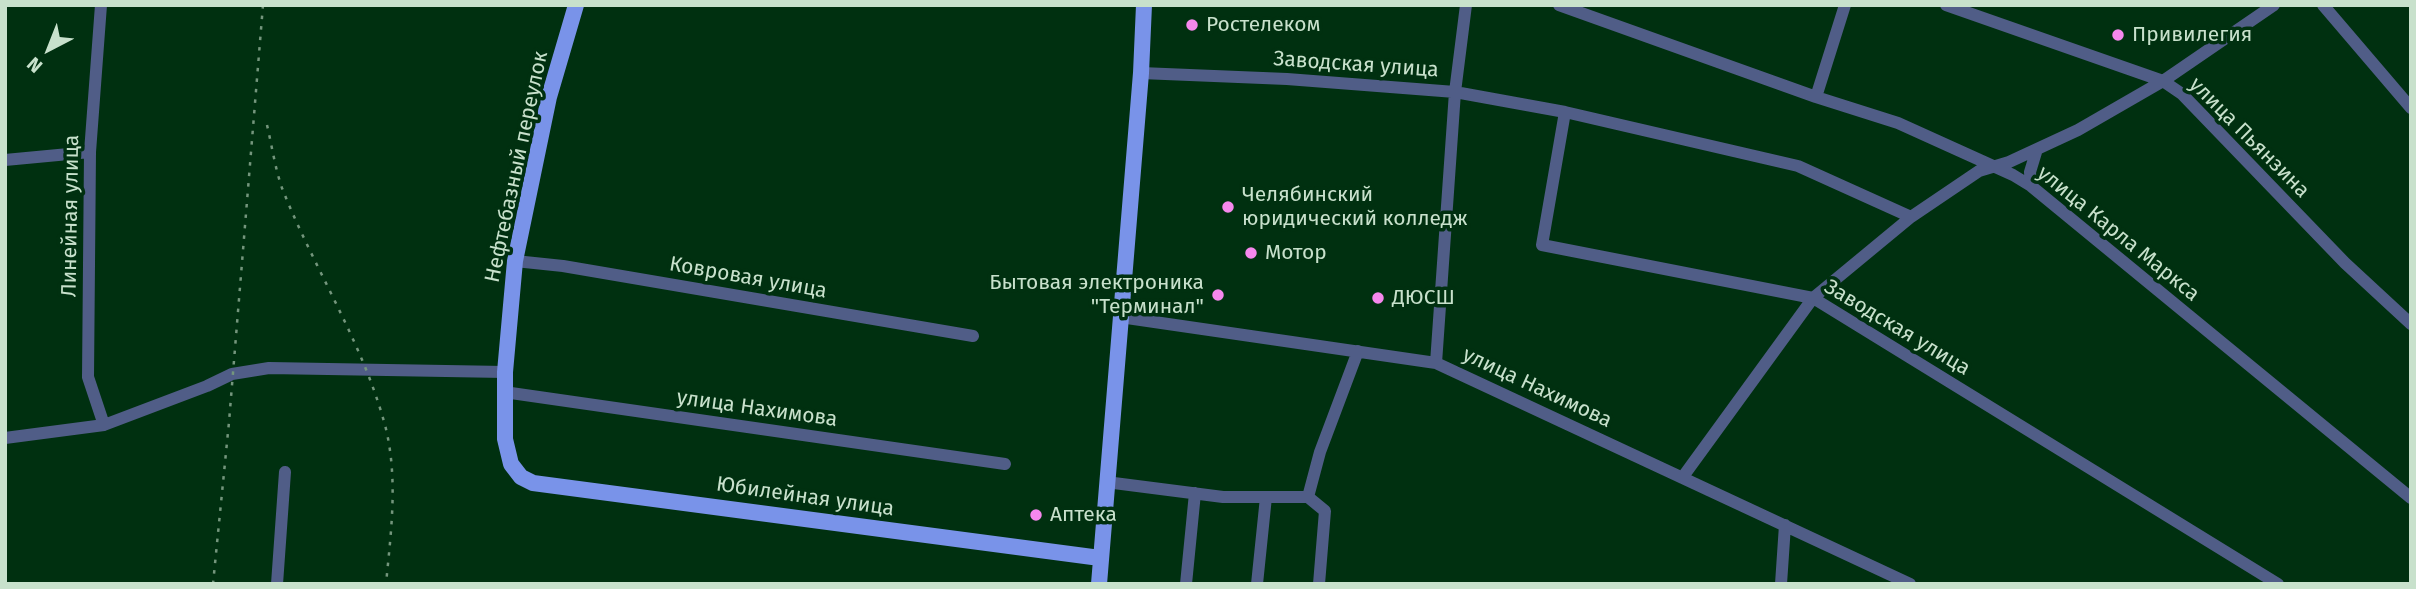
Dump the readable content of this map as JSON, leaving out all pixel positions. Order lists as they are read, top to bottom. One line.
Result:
{"streets":{"main road":["Нефтебазный переулок","Юбилейная улица"],"street":["Заводская улица","улица Пьянзина","Линейная улица","улица Карла Маркса","Ковровая улица","улица Нахимова"]},"crossings":[["Нефтебазный переулок","Ковровая улица"],["Нефтебазный переулок","улица Нахимова"],["Нефтебазный переулок","Юбилейная улица"]],"places":["Ростелеком","Привилегия","Челябинский юридический колледж","Мотор","Бытовая электроника \"Терминал\"","ДЮСШ","Аптека"],"north":"bottom left"}
